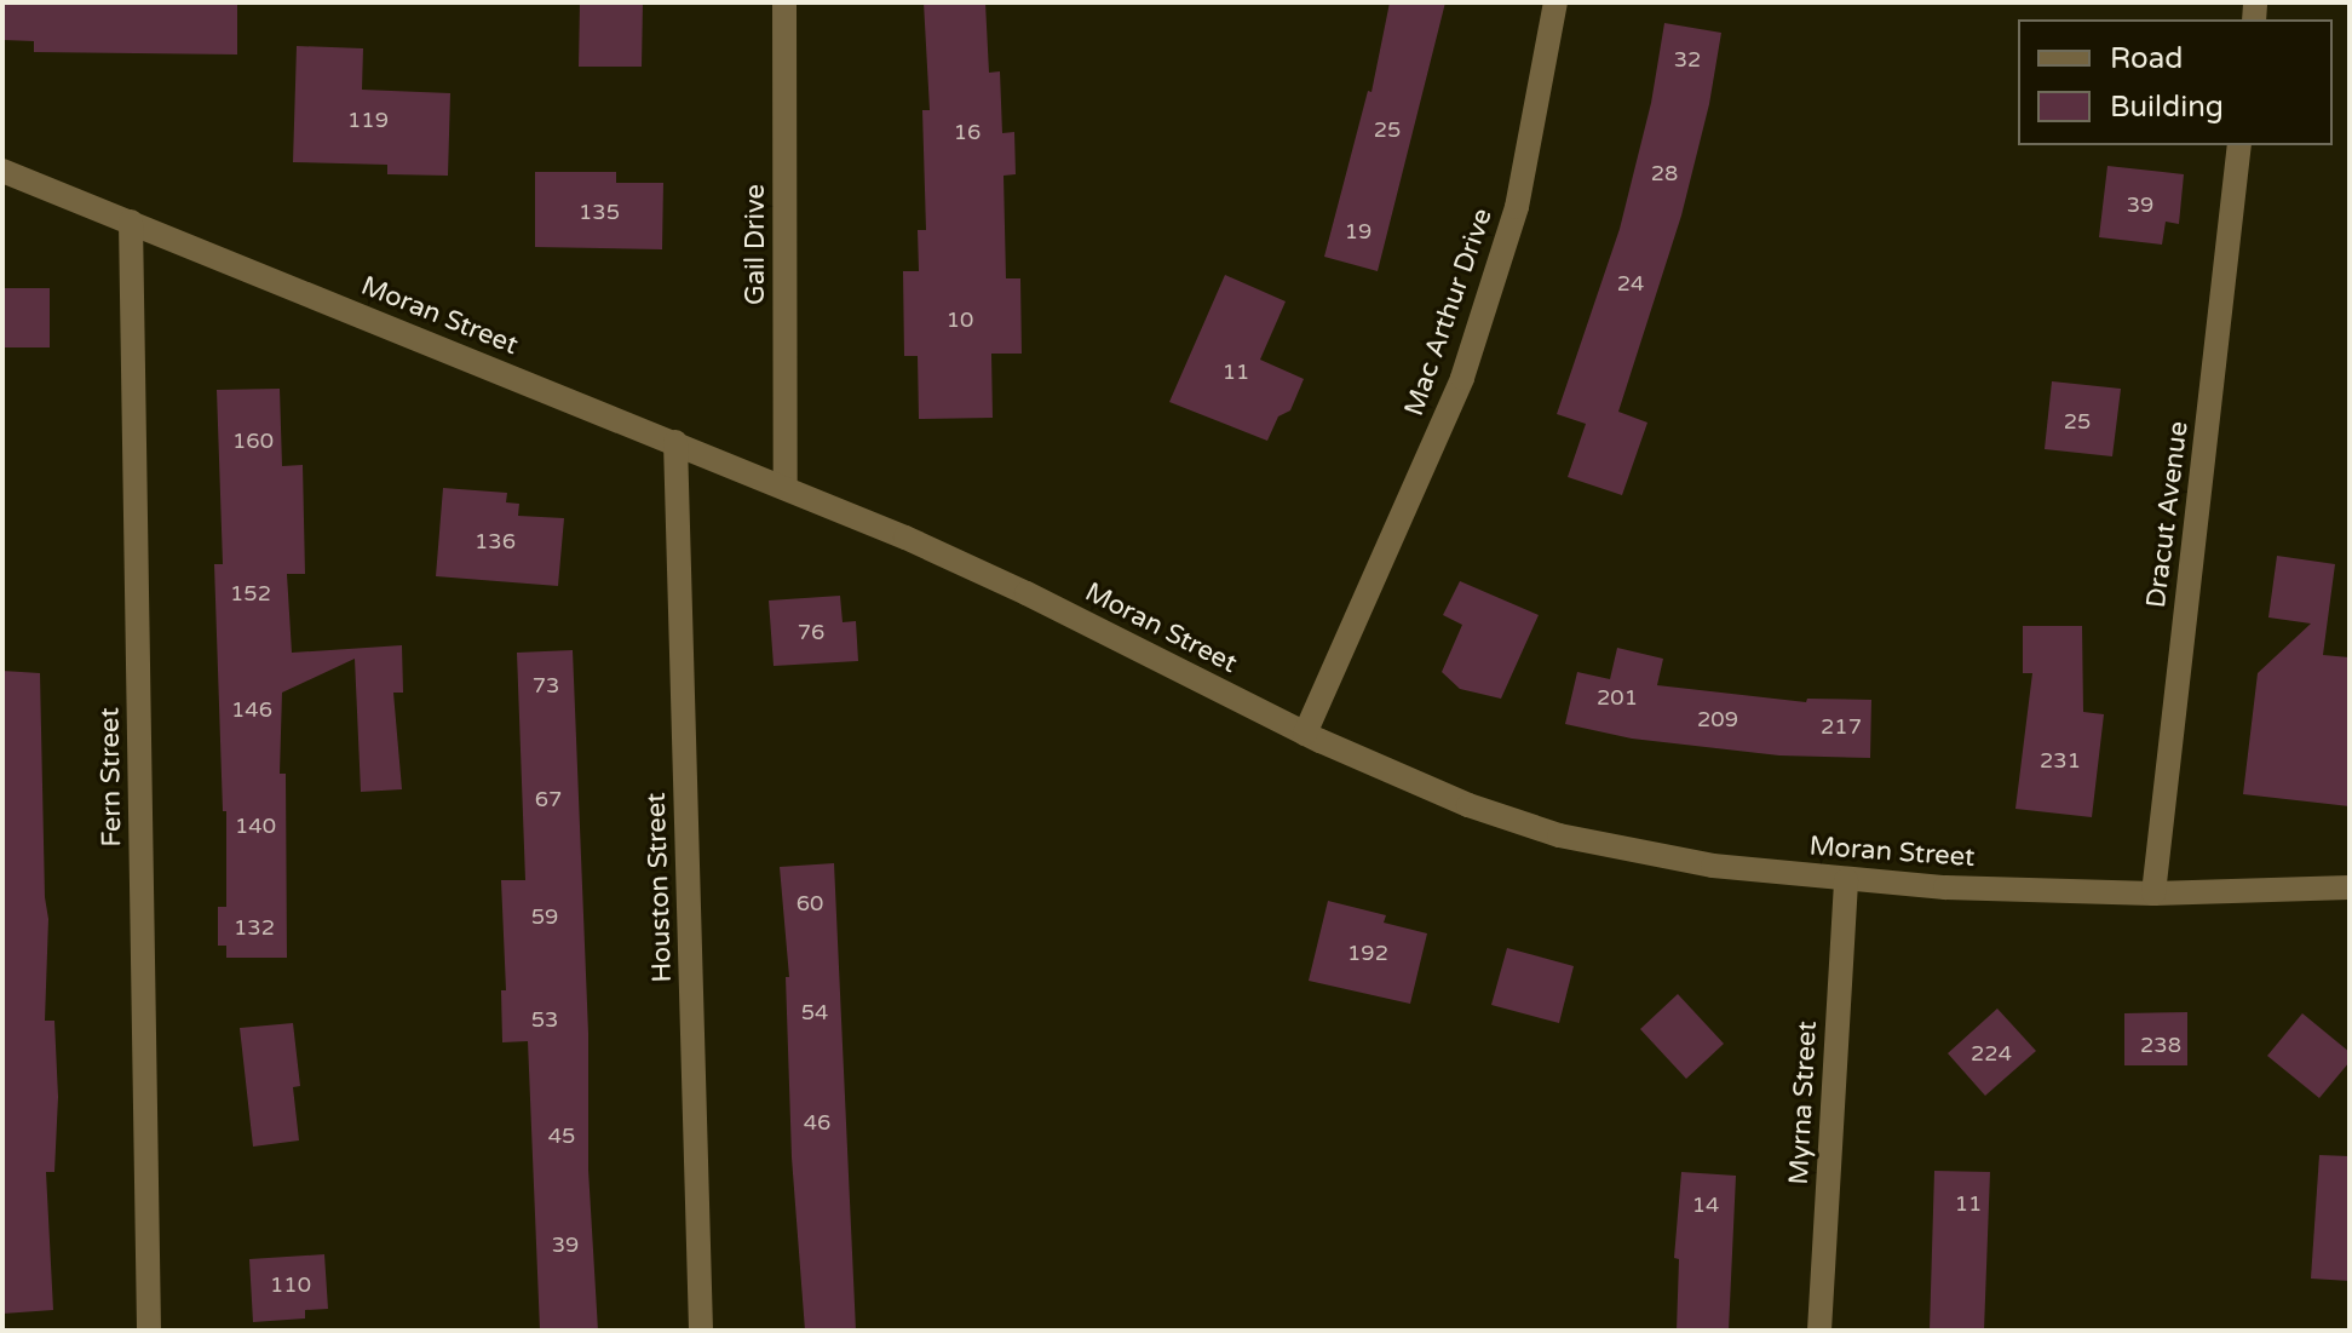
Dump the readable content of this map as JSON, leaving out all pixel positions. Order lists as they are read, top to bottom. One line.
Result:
{"streets":{"street":["Gail Drive","Mac Arthur Drive","Moran Street","Dracut Avenue","Fern Street","Houston Street","Myrna Street"]},"crossings":[["Gail Drive","Moran Street"],["Mac Arthur Drive","Moran Street"],["Moran Street","Dracut Avenue"],["Moran Street","Fern Street"],["Moran Street","Houston Street"],["Moran Street","Myrna Street"]],"house_numbers":["32","119","25","16","28","39","135","19","24","10","11","25","160","136","152","76","73","201","146","209","217","231","67","140","60","59","132","192","54","53","238","224","46","45","11","14","39","110"],"legend":["Road","Building"]}
